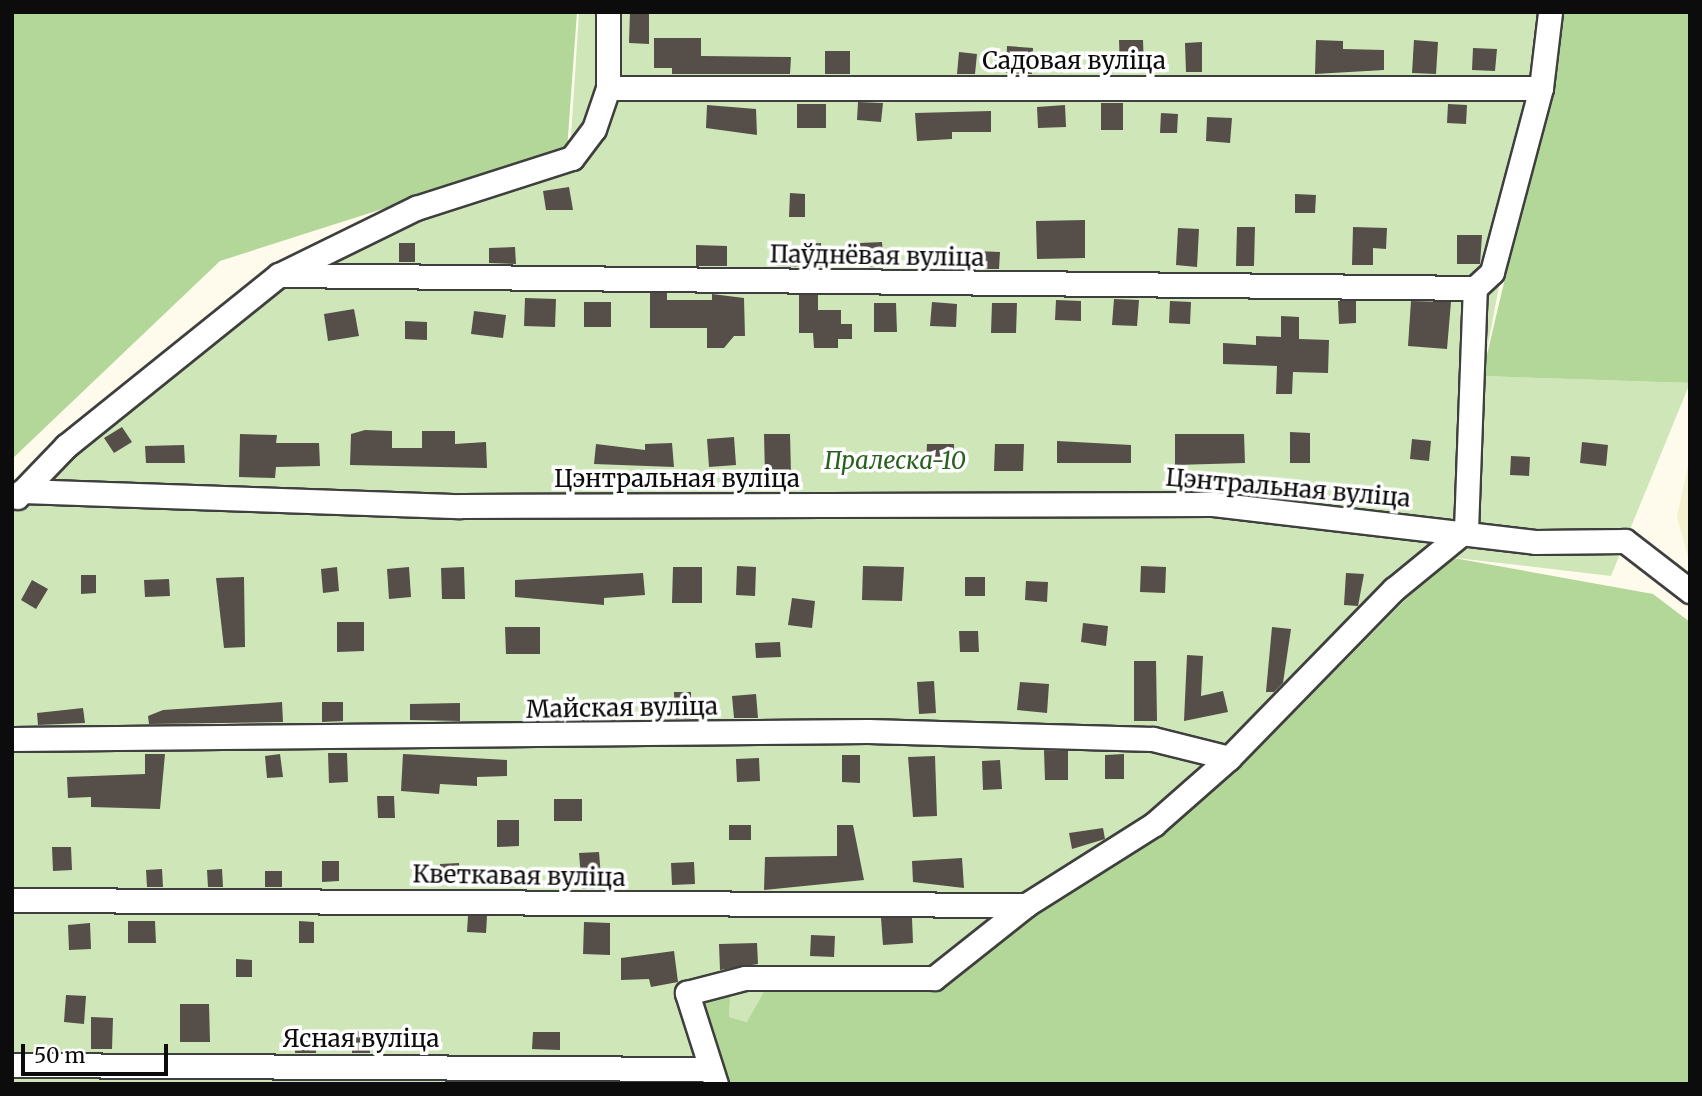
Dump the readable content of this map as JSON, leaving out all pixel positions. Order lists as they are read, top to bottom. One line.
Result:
{"streets":{"street":["Садовая вуліца","Паўднёвая вуліца","Цэнтральная вуліца","Майская вуліца","Кветкавая вуліца","Ясная вуліца"]},"parks":["Пралеска-10"],"scale_bar":"50 m"}
